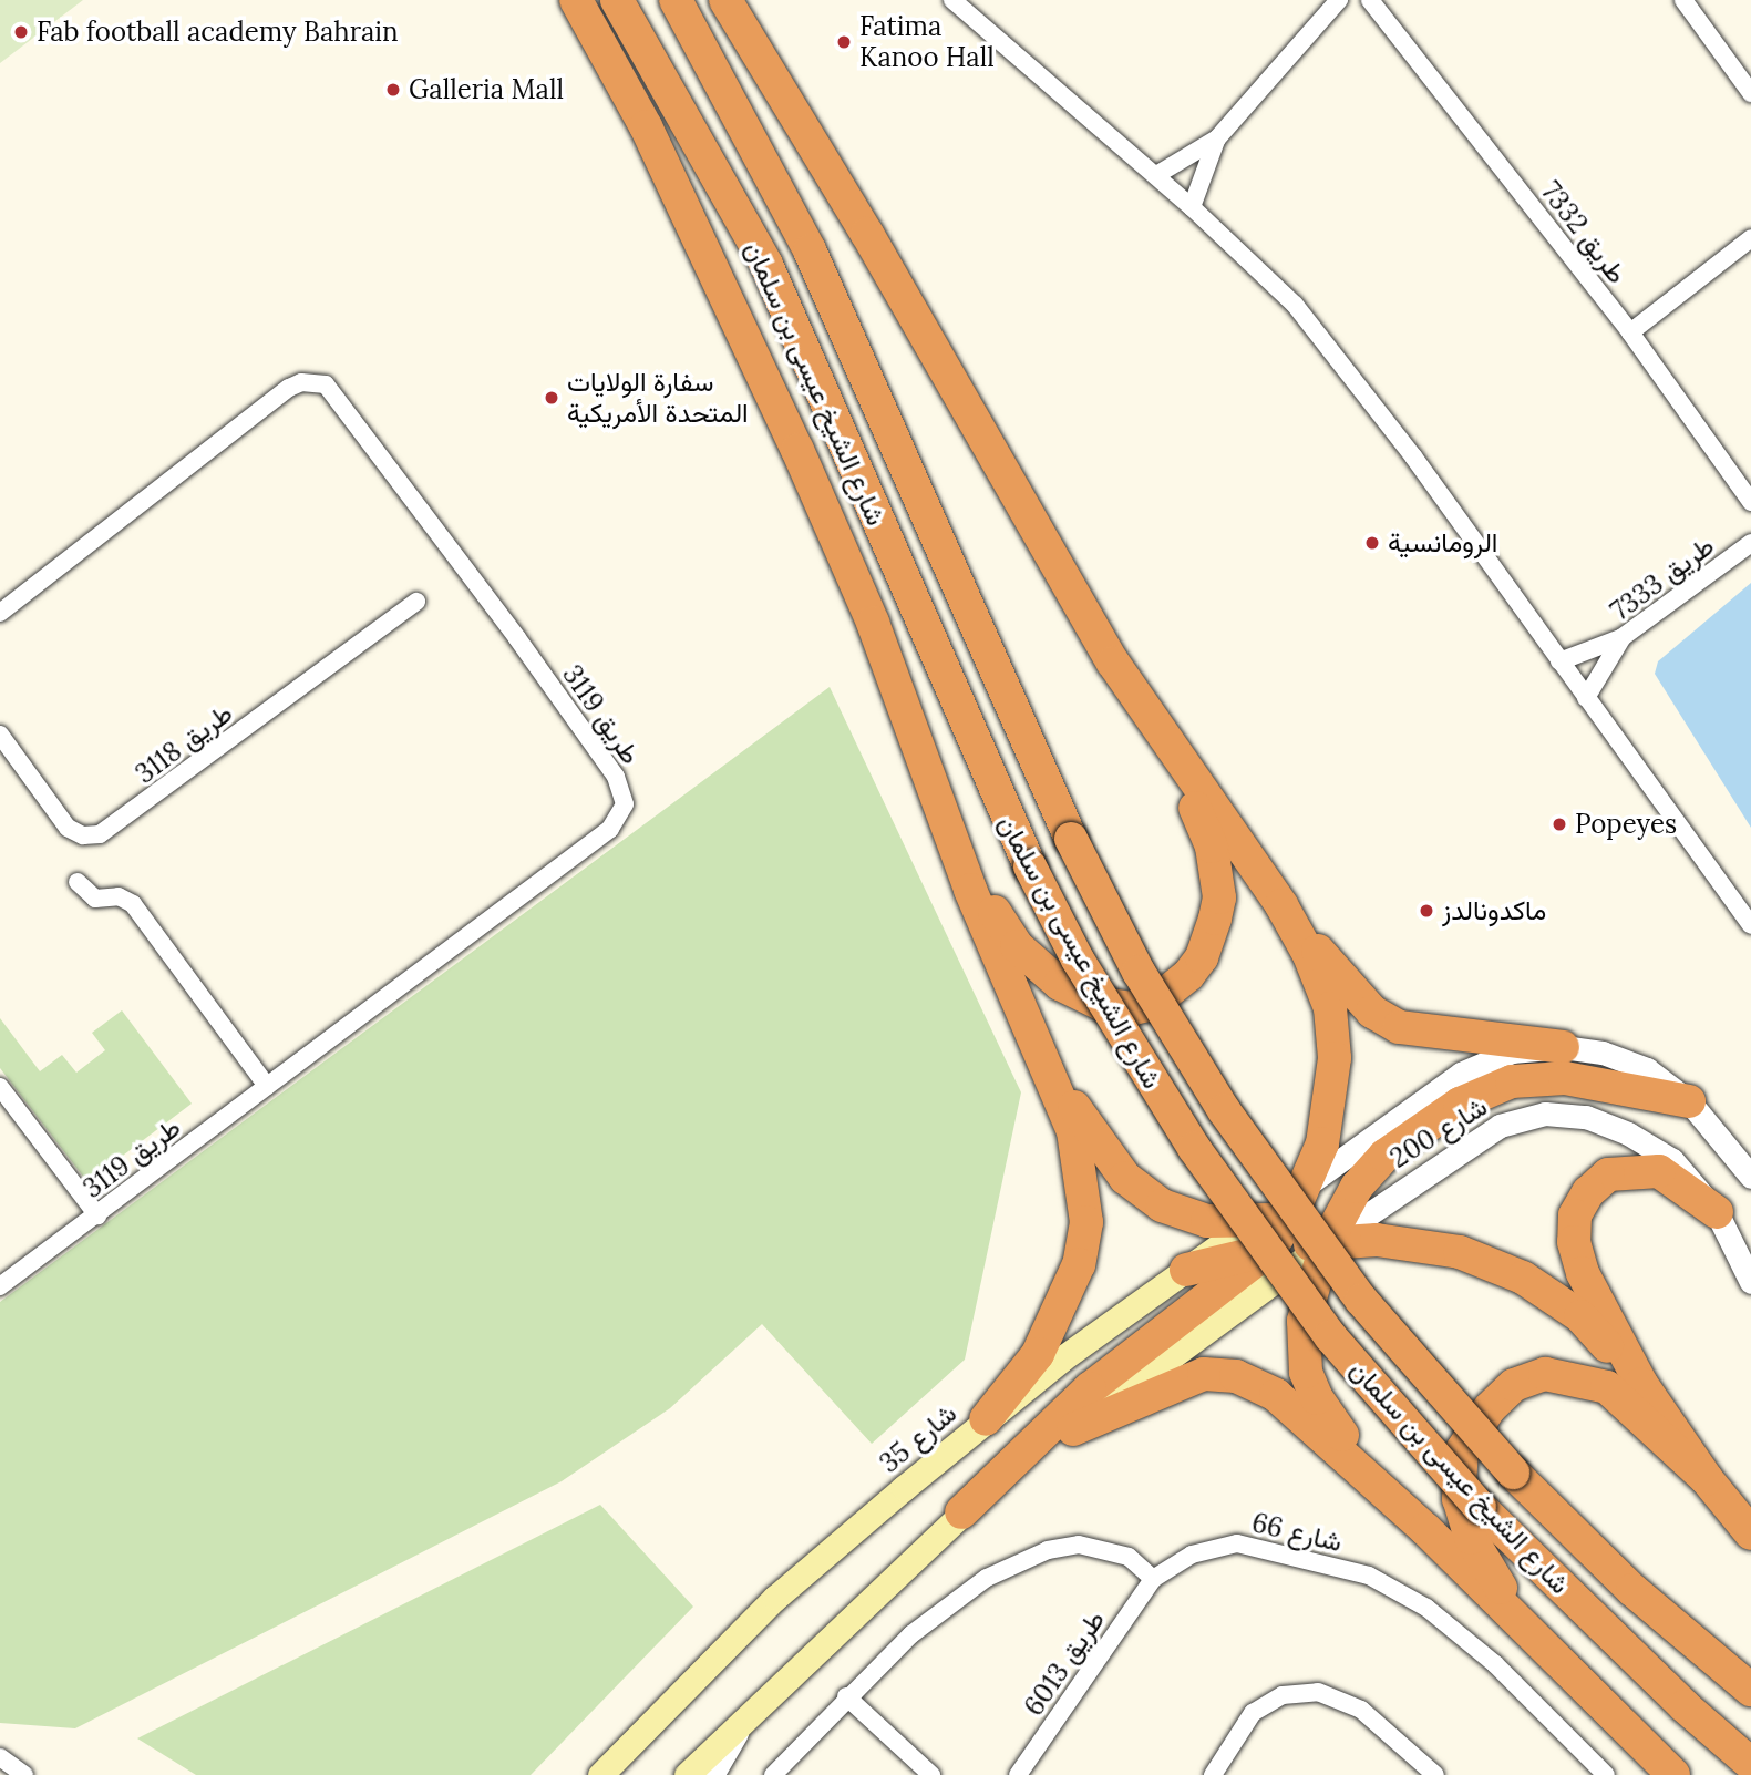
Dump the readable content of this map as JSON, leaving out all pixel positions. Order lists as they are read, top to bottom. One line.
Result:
{"streets":{"highway":["شارع الشيخ عيسى بن سلمان"],"main road":["شارع 35"],"street":["طريق 7332","طريق 7333","طريق 3119","طريق 3118","شارع 200","شارع 66","طريق 6013"]},"crossings":[["شارع 200","شارع 35"],["شارع 66","طريق 6013"]],"places":["Fab football academy Bahrain","Fatima Kanoo Hall","Galleria Mall","سفارة الولايات المتحدة الأمريكية","الرومانسية","Popeyes","ماكدونالدز"]}
